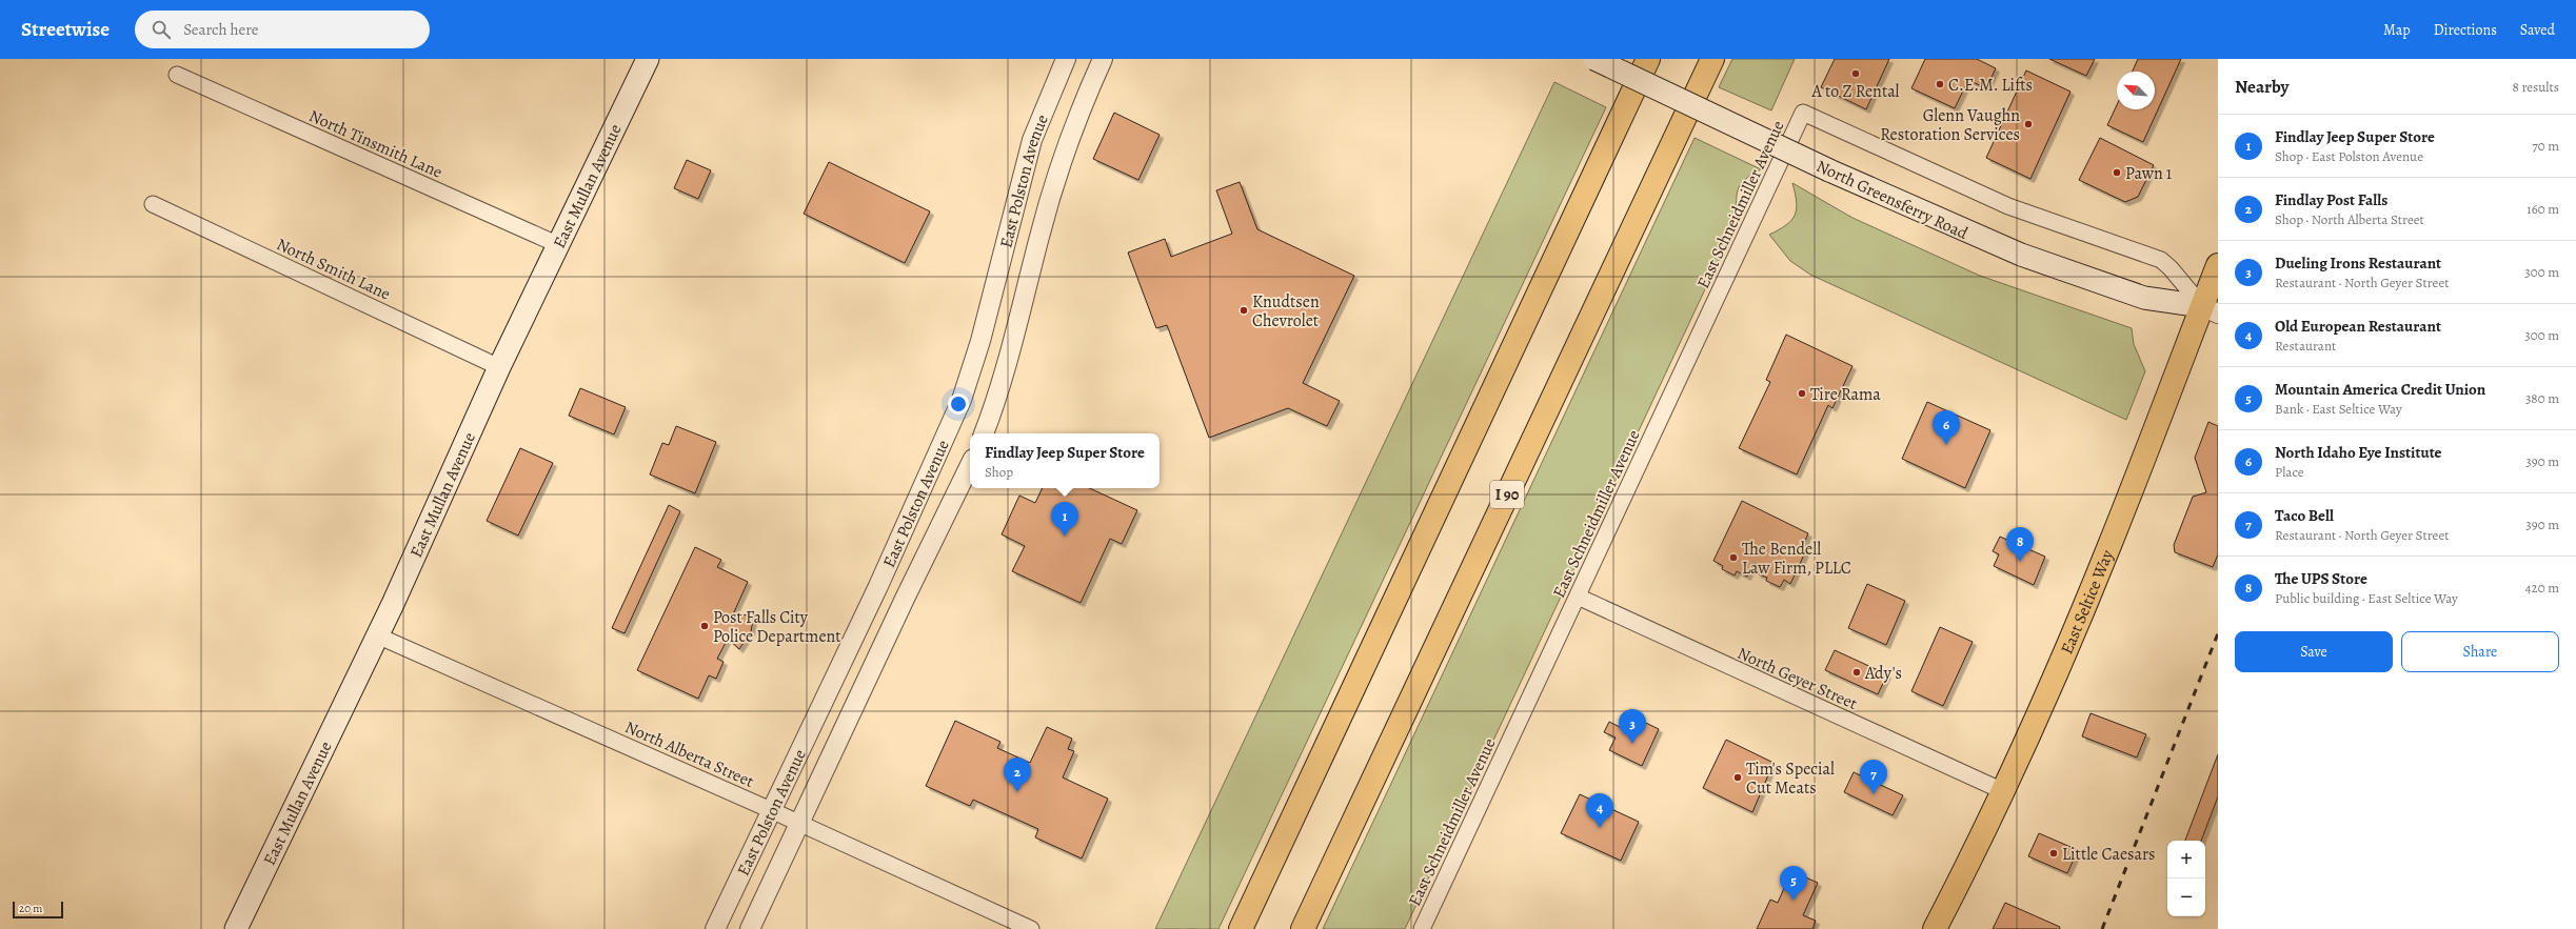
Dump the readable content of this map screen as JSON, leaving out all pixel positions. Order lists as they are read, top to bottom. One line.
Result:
{"streets":{"main road":["East Mullan Avenue","North Greensferry Road","I 90","East Seltice Way"],"street":["North Tinsmith Lane","East Polston Avenue","East Schneidmiller Avenue","North Smith Lane","North Geyer Street","North Alberta Street"]},"crossings":[["North Tinsmith Lane","East Mullan Avenue"],["East Polston Avenue","North Alberta Street"],["East Mullan Avenue","North Smith Lane"],["East Mullan Avenue","North Alberta Street"],["North Greensferry Road","East Schneidmiller Avenue"],["North Greensferry Road","East Seltice Way"],["East Schneidmiller Avenue","East Seltice Way"],["East Schneidmiller Avenue","North Geyer Street"],["East Seltice Way","North Geyer Street"]],"places":["A to Z Rental","C.E.M. Lifts","Glenn Vaughn Restoration Services","Pawn 1","Knudtsen Chevrolet","Tire Rama","The Bendell Law Firm, PLLC","Post Falls City Police Department","Ady's","Tim's Special Cut Meats","Little Caesars"],"scale_bar":"20 m","north":"top left","page":{"header":"Streetwise","search":"Search here","nav":["Map","Directions","Saved"],"heading":["Nearby","8 results"],"list":[{"mark":"1","name":"Findlay Jeep Super Store","note":"Shop · East Polston Avenue","value":"70 m"},{"mark":"2","name":"Findlay Post Falls","note":"Shop · North Alberta Street","value":"160 m"},{"mark":"3","name":"Dueling Irons Restaurant","note":"Restaurant · North Geyer Street","value":"300 m"},{"mark":"4","name":"Old European Restaurant","note":"Restaurant","value":"300 m"},{"mark":"5","name":"Mountain America Credit Union","note":"Bank · East Seltice Way","value":"380 m"},{"mark":"6","name":"North Idaho Eye Institute","note":"Place","value":"390 m"},{"mark":"7","name":"Taco Bell","note":"Restaurant · North Geyer Street","value":"390 m"},{"mark":"8","name":"The UPS Store","note":"Public building · East Seltice Way","value":"420 m"}],"pins":["6","1","8","3","2","7","4","5"],"popup":["Findlay Jeep Super Store","Shop"],"buttons":["Save","Share"],"map_buttons":["+","−"],"scale":"20 m"}}
